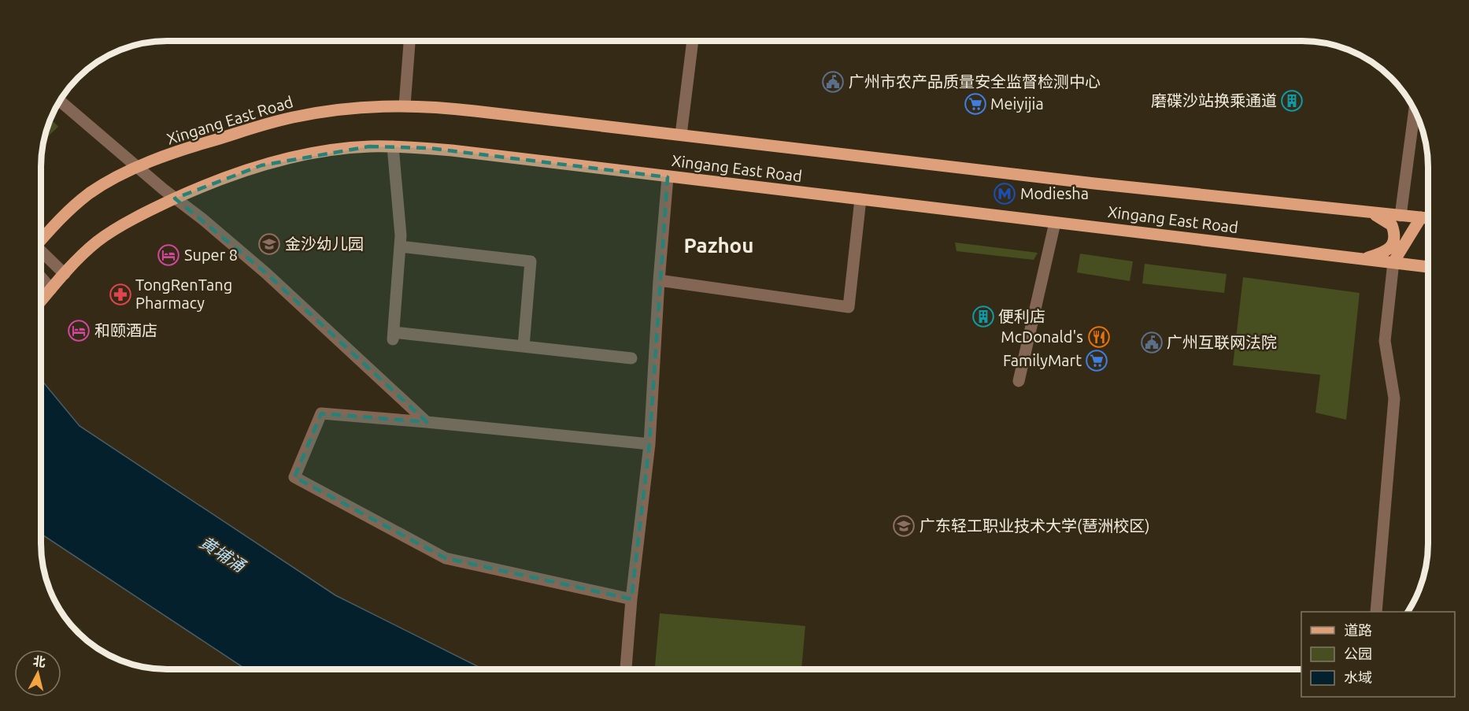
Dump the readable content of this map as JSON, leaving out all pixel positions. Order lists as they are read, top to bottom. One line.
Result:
{"streets":{"main road":["Xingang East Road"]},"districts":["Pazhou"],"water":["黄埔涌"],"places":{"public building":["广州市农产品质量安全监督检测中心","广州互联网法院"],"building":["磨碟沙站换乘通道","便利店"],"supermarket":["Meiyijia","FamilyMart"],"metro station":["Modiesha"],"school or university":["金沙幼儿园","广东轻工职业技术大学(琶洲校区)"],"hotel":["Super 8","和颐酒店"],"pharmacy":["TongRenTang Pharmacy"],"restaurant":["McDonald's"]},"legend":["道路","公园","水域"],"north":"top"}
